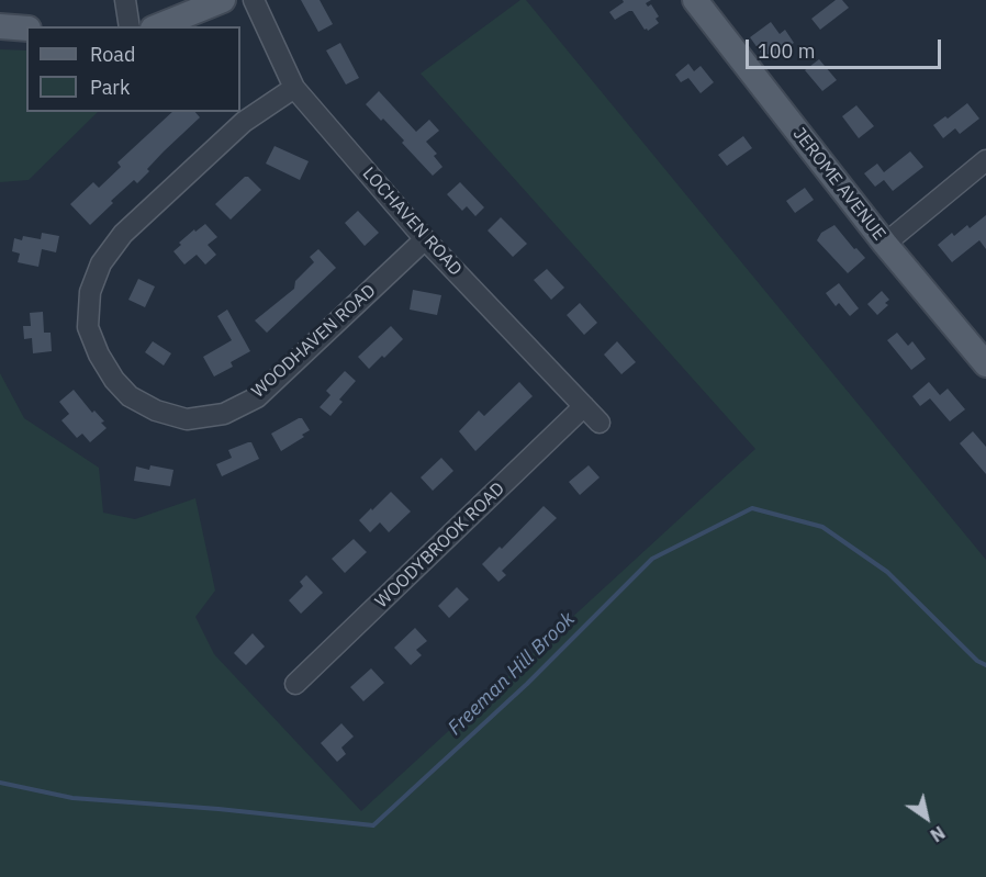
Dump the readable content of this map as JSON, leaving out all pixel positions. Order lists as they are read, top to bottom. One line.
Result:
{"streets":{"main road":["JEROME AVENUE"],"street":["LOCHAVEN ROAD","WOODHAVEN ROAD","WOODYBROOK ROAD"]},"crossings":[["LOCHAVEN ROAD","WOODHAVEN ROAD"],["LOCHAVEN ROAD","WOODYBROOK ROAD"]],"water":["Freeman Hill Brook"],"legend":["Road","Park"],"scale_bar":"100 m","north":"bottom right"}
